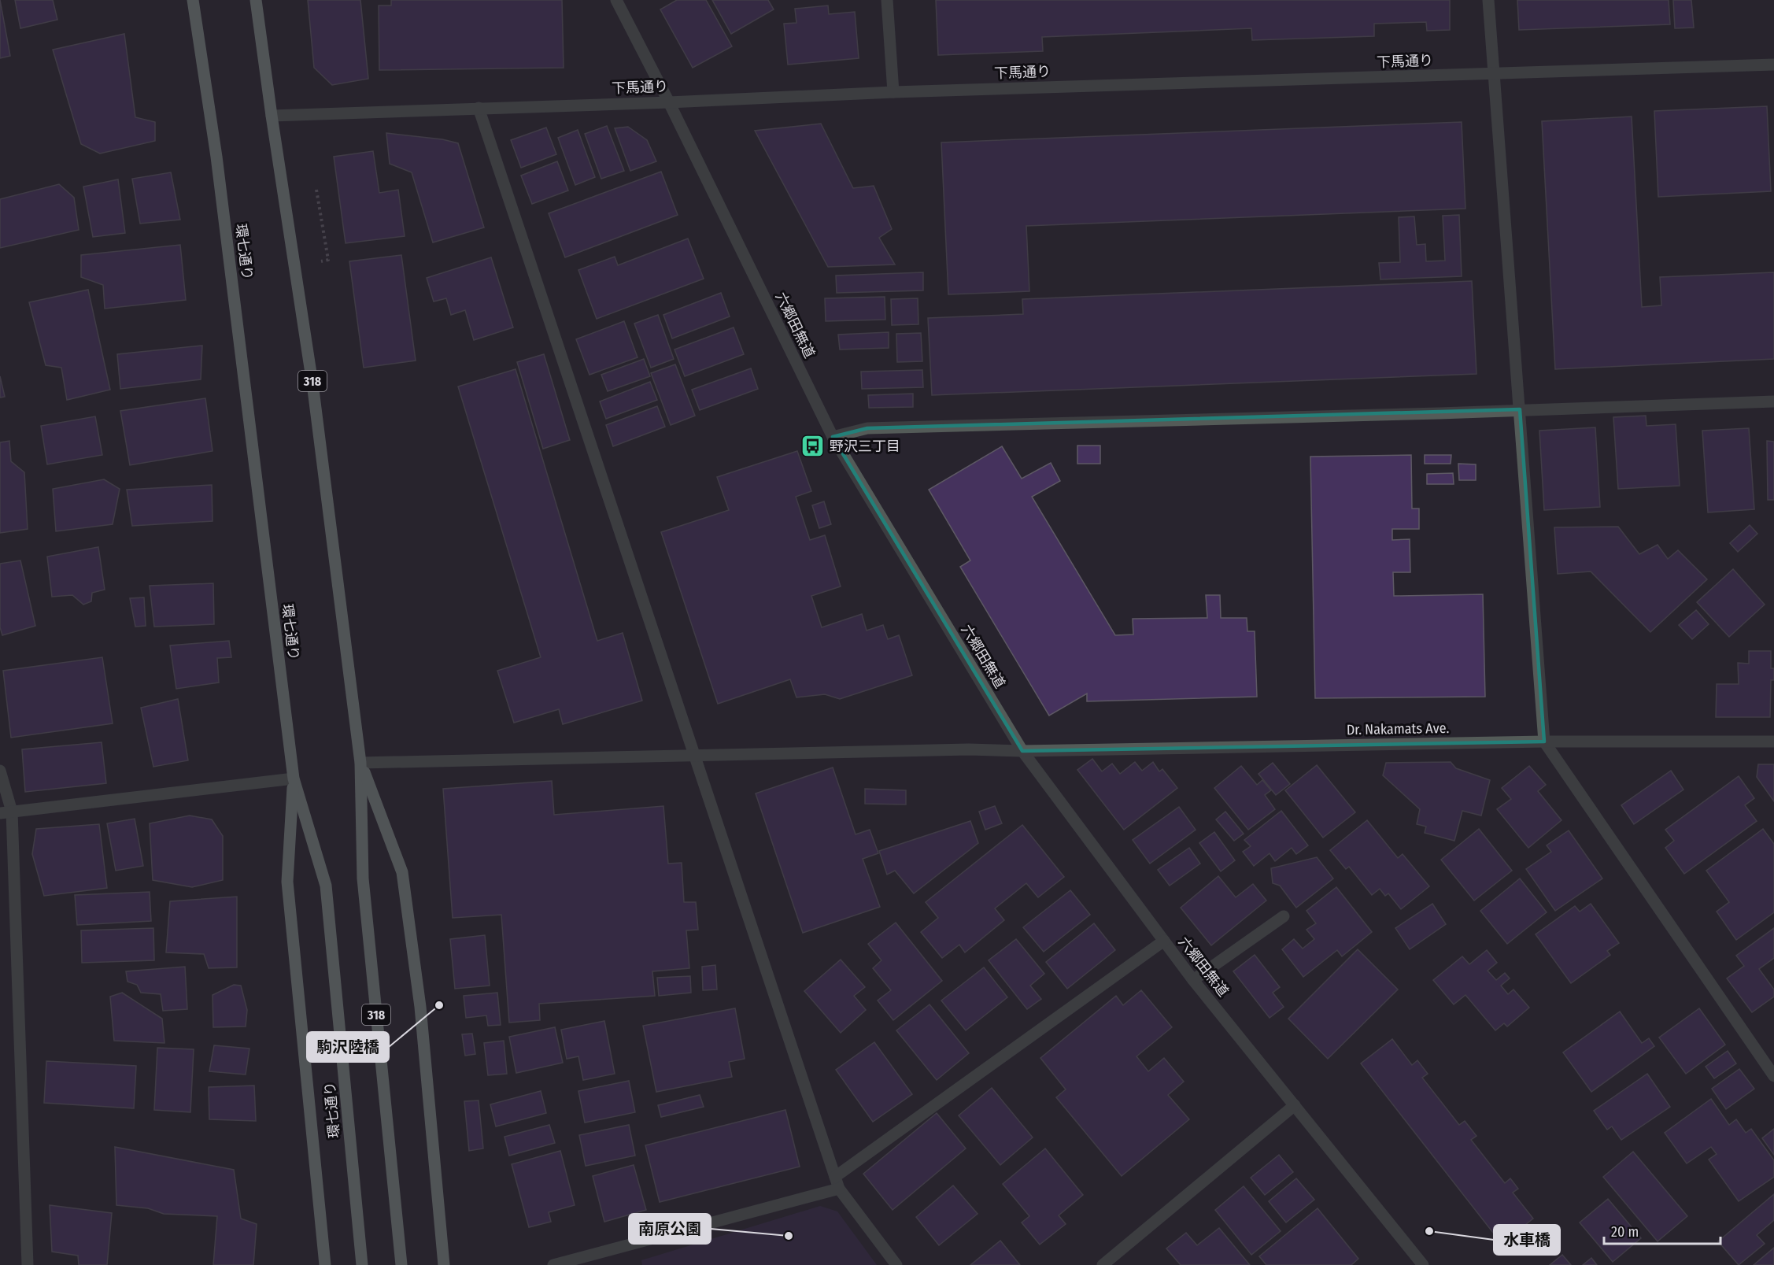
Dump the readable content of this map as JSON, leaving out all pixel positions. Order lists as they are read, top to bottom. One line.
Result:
{"streets":{"main road":["環七通り","318"],"street":["下馬通り","六郷田無道","Dr. Nakamats Ave."]},"crossings":[["下馬通り","六郷田無道"],["下馬通り","318"],["六郷田無道","Dr. Nakamats Ave."],["318","Dr. Nakamats Ave."]],"places":{"bus stop":["野沢三丁目"],"other":["駒沢陸橋","水車橋","南原公園"]},"scale_bar":"20 m"}
